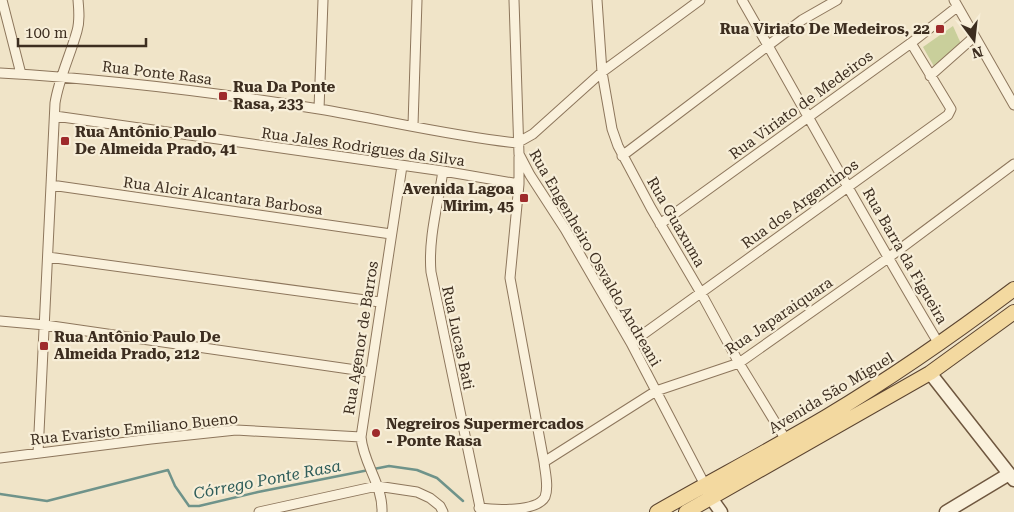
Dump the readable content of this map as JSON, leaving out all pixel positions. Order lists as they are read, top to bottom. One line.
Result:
{"streets":{"main road":["Avenida São Miguel"],"street":["Rua Ponte Rasa","Rua Viriato de Medeiros","Rua Jales Rodrigues da Silva","Rua Alcir Alcantara Barbosa","Rua dos Argentinos","Rua Guaxuma","Rua Barra da Figueira","Rua Engenheiro Osvaldo Andreani","Rua Japaraiquara","Rua Agenor de Barros","Rua Lucas Bati","Rua Evaristo Emiliano Bueno"]},"crossings":[["Rua Ponte Rasa","Rua Engenheiro Osvaldo Andreani"],["Rua Viriato de Medeiros","Rua Guaxuma"],["Rua Viriato de Medeiros","Rua Barra da Figueira"],["Rua Jales Rodrigues da Silva","Rua Agenor de Barros"],["Rua Jales Rodrigues da Silva","Rua Lucas Bati"],["Rua Alcir Alcantara Barbosa","Rua Agenor de Barros"],["Rua dos Argentinos","Rua Guaxuma"],["Rua dos Argentinos","Rua Barra da Figueira"],["Rua dos Argentinos","Rua Engenheiro Osvaldo Andreani"],["Rua Guaxuma","Rua Japaraiquara"],["Rua Guaxuma","Avenida São Miguel"],["Rua Barra da Figueira","Rua Japaraiquara"],["Rua Barra da Figueira","Avenida São Miguel"],["Rua Engenheiro Osvaldo Andreani","Rua Japaraiquara"],["Rua Engenheiro Osvaldo Andreani","Avenida São Miguel"],["Rua Agenor de Barros","Rua Evaristo Emiliano Bueno"]],"water":["Córrego Ponte Rasa"],"places":{"transit":["Rua Viriato De Medeiros, 22","Rua Da Ponte Rasa, 233","Rua Antônio Paulo De Almeida Prado, 41","Avenida Lagoa Mirim, 45","Rua Antônio Paulo De Almeida Prado, 212"],"other":["Negreiros Supermercados - Ponte Rasa"]},"scale_bar":"100 m","north":"bottom"}
